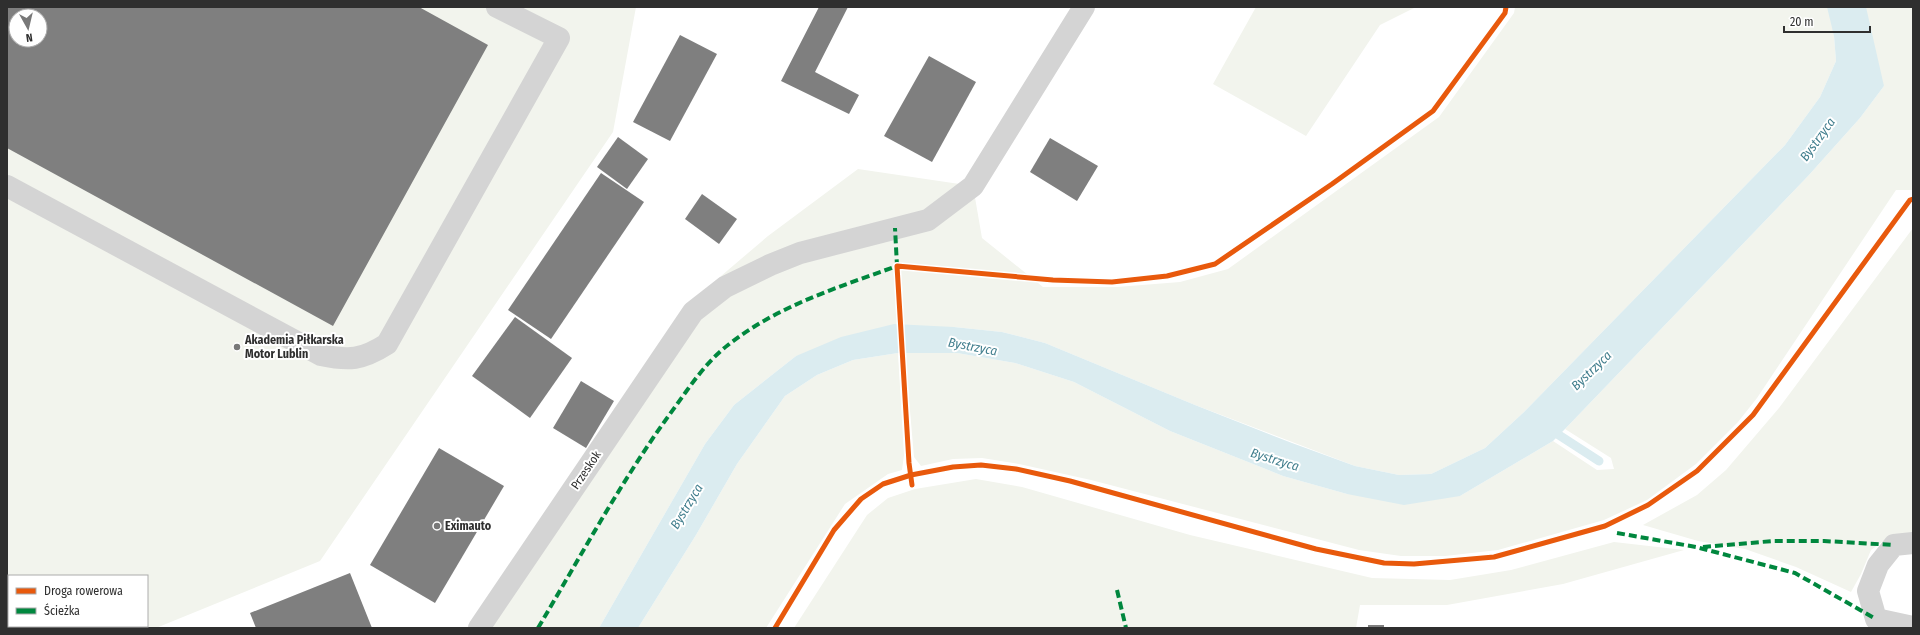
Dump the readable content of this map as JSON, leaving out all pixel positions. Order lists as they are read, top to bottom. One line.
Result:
{"streets":{"street":["Przeskok"]},"water":["Bystrzyca"],"places":["Akademia Piłkarska Motor Lublin","Eximauto"],"legend":["Droga rowerowa","Ścieżka"],"scale_bar":"20 m","north":"bottom"}
